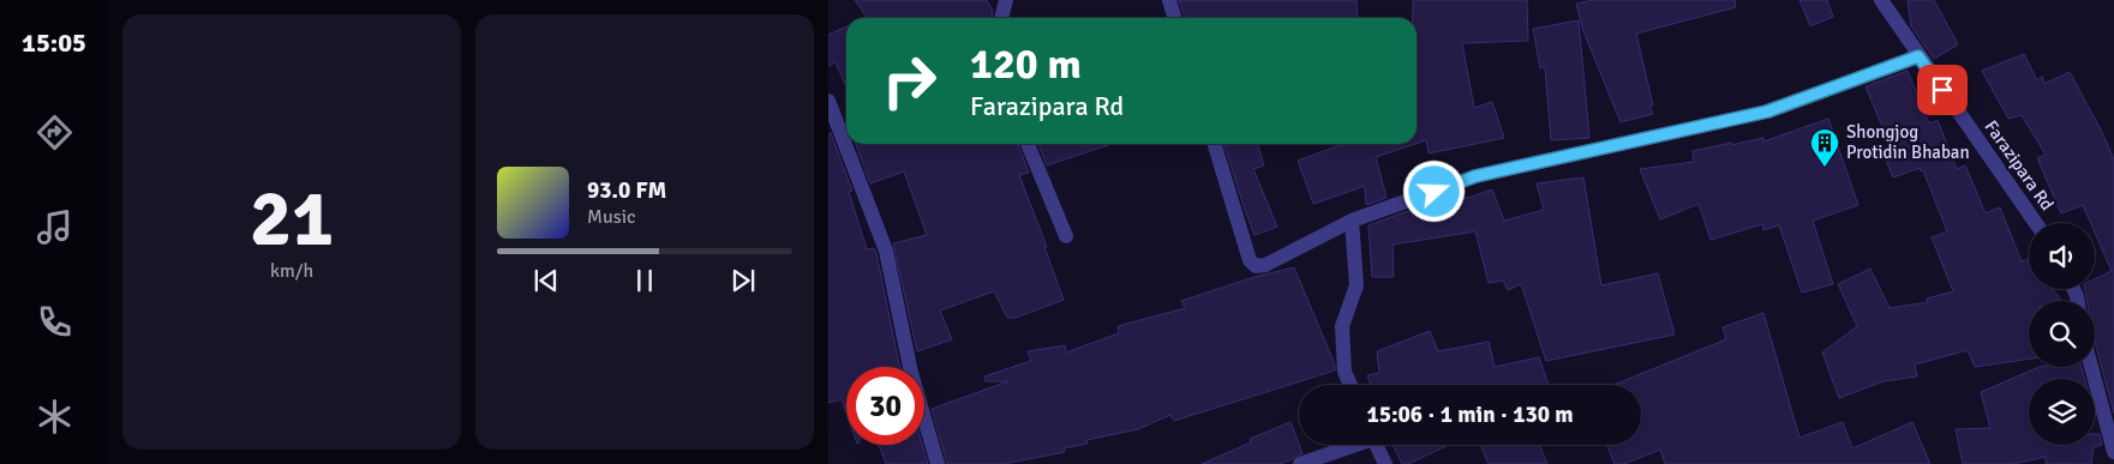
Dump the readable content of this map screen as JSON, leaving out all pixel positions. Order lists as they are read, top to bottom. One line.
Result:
{"streets":{"street":["Farazipara Rd"]},"places":{"building":["Shongjog Protidin Bhaban"]},"page":{"tabs":"15:05","tile":["21","km/h"],"turn":["120 m","Farazipara Rd"],"song":["93.0 FM","Music"],"limit":"30","trip":"15:06 · 1 min · 130 m"}}
